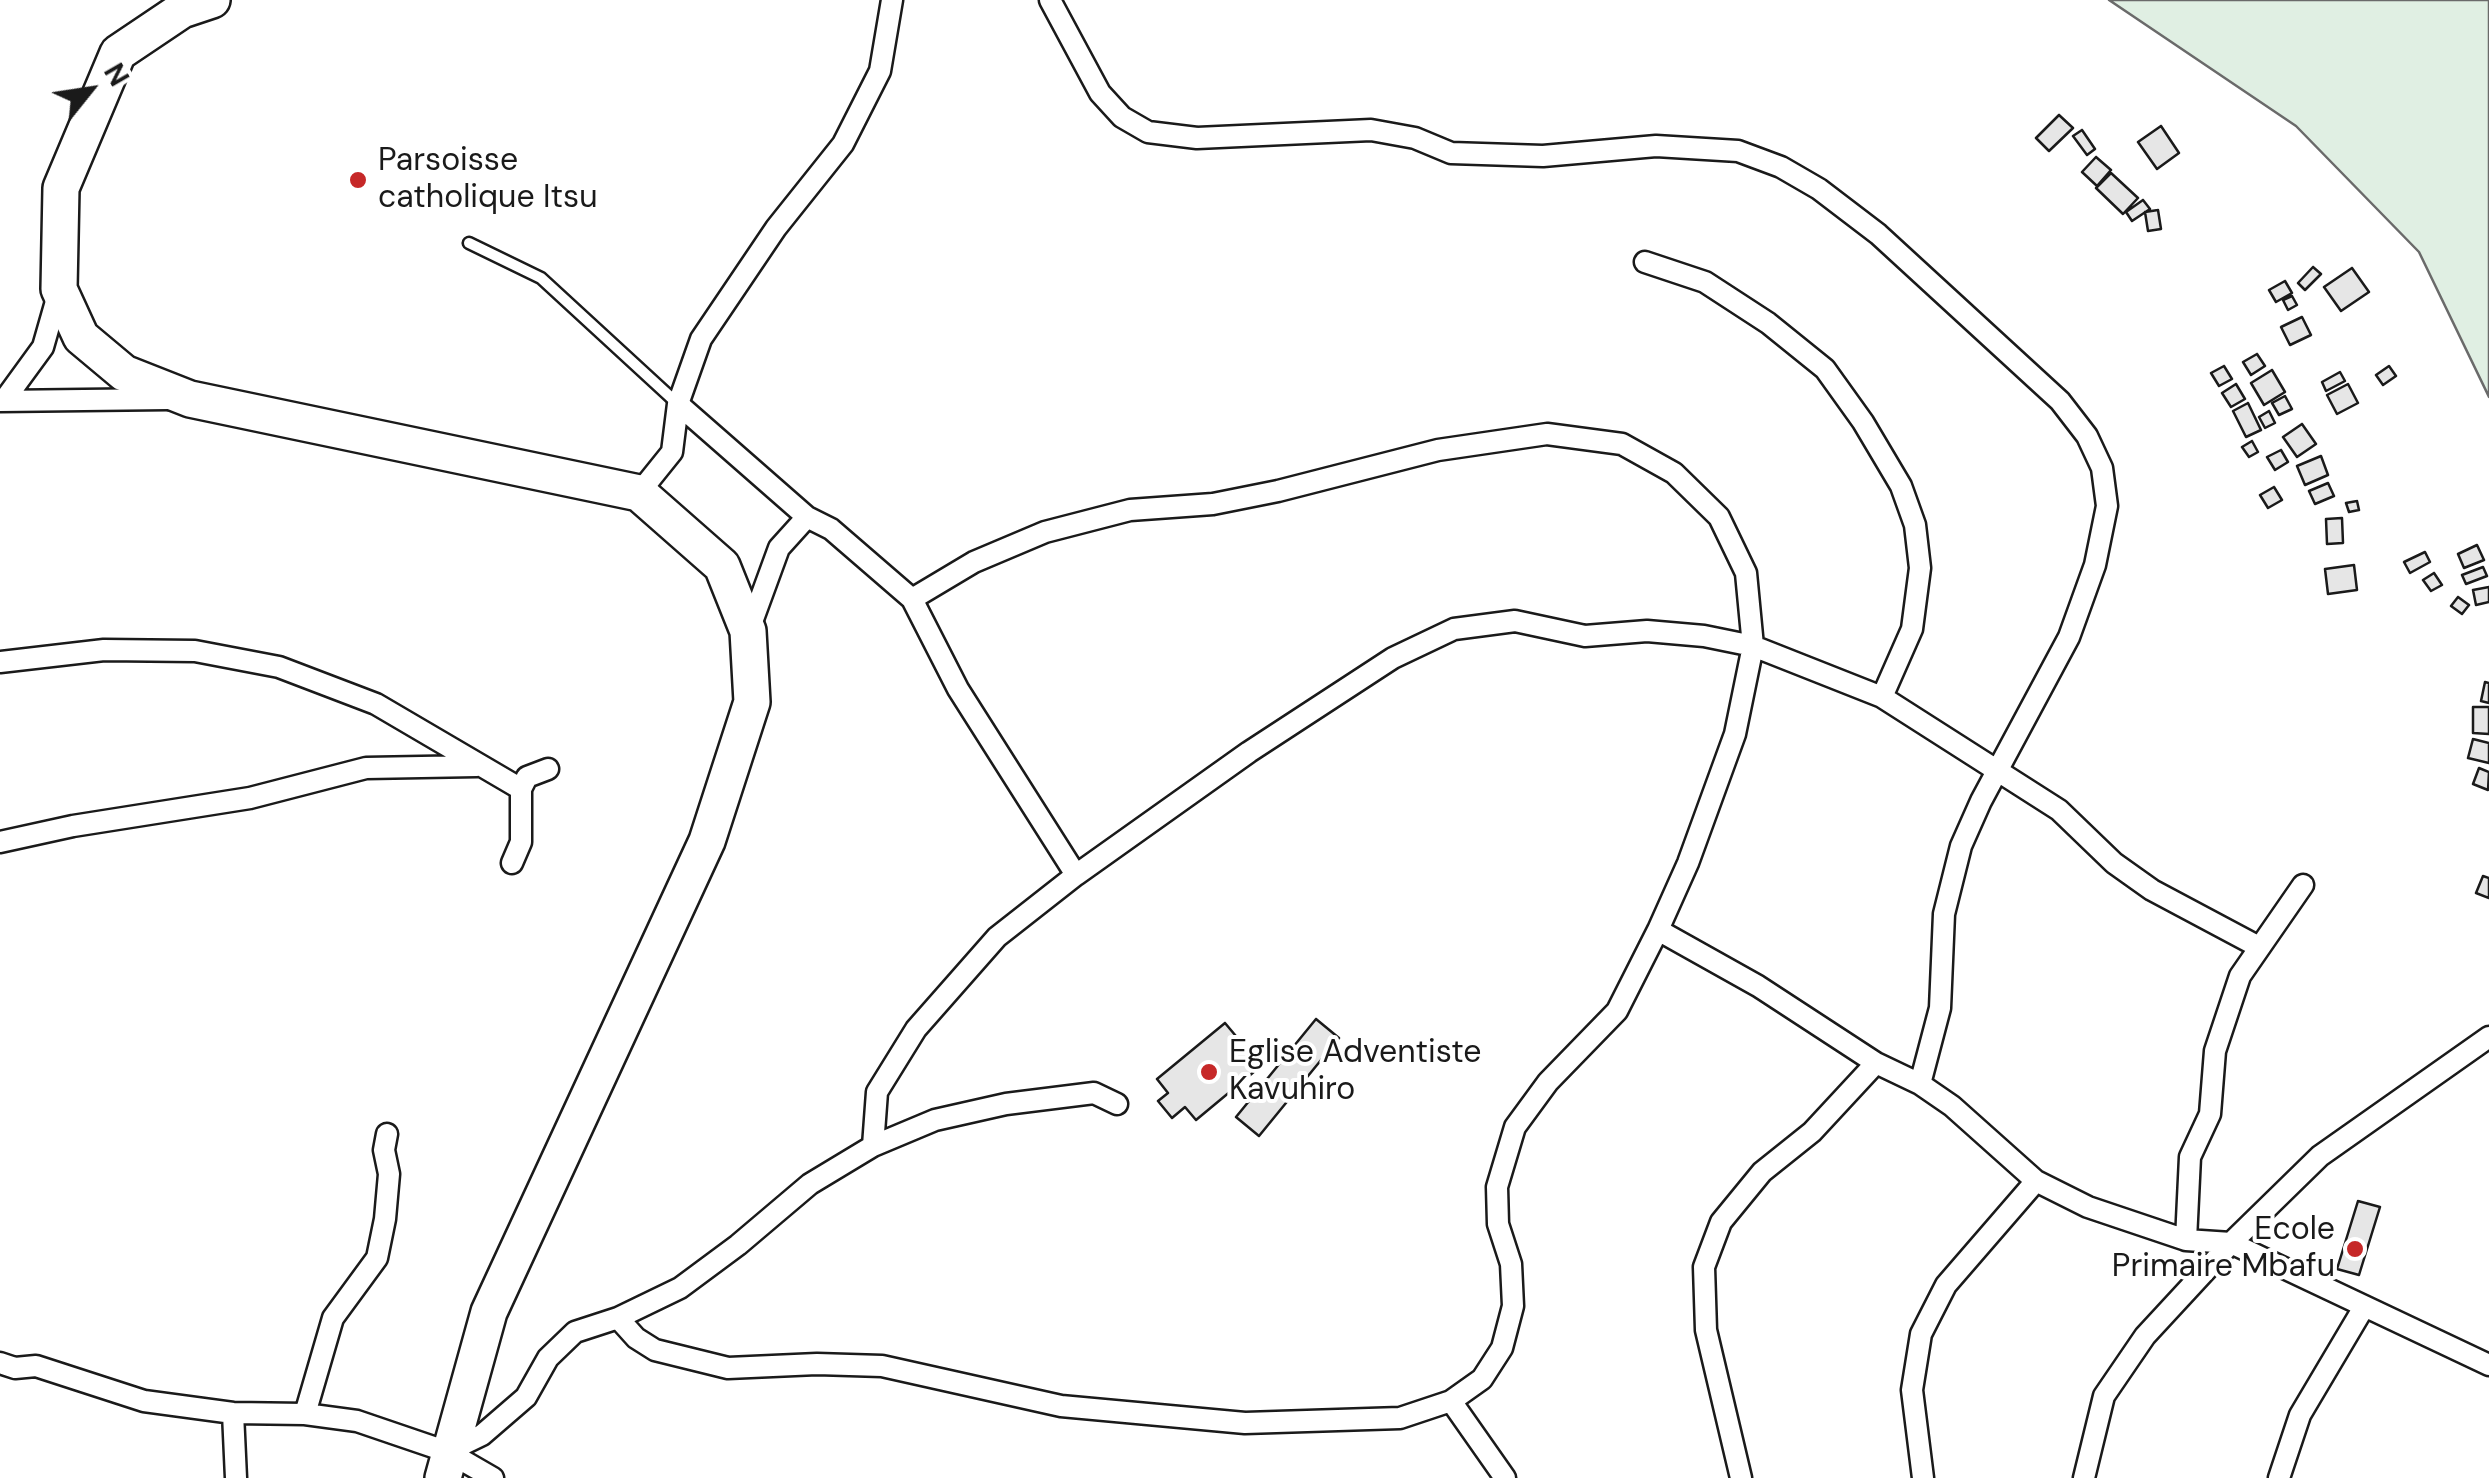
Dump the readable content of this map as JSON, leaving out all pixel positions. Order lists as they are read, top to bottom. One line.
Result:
{"places":["Parsoisse catholique Itsu","Eglise Adventiste Kavuhiro","Ecole Primaire Mbafu"],"north":"top right"}
